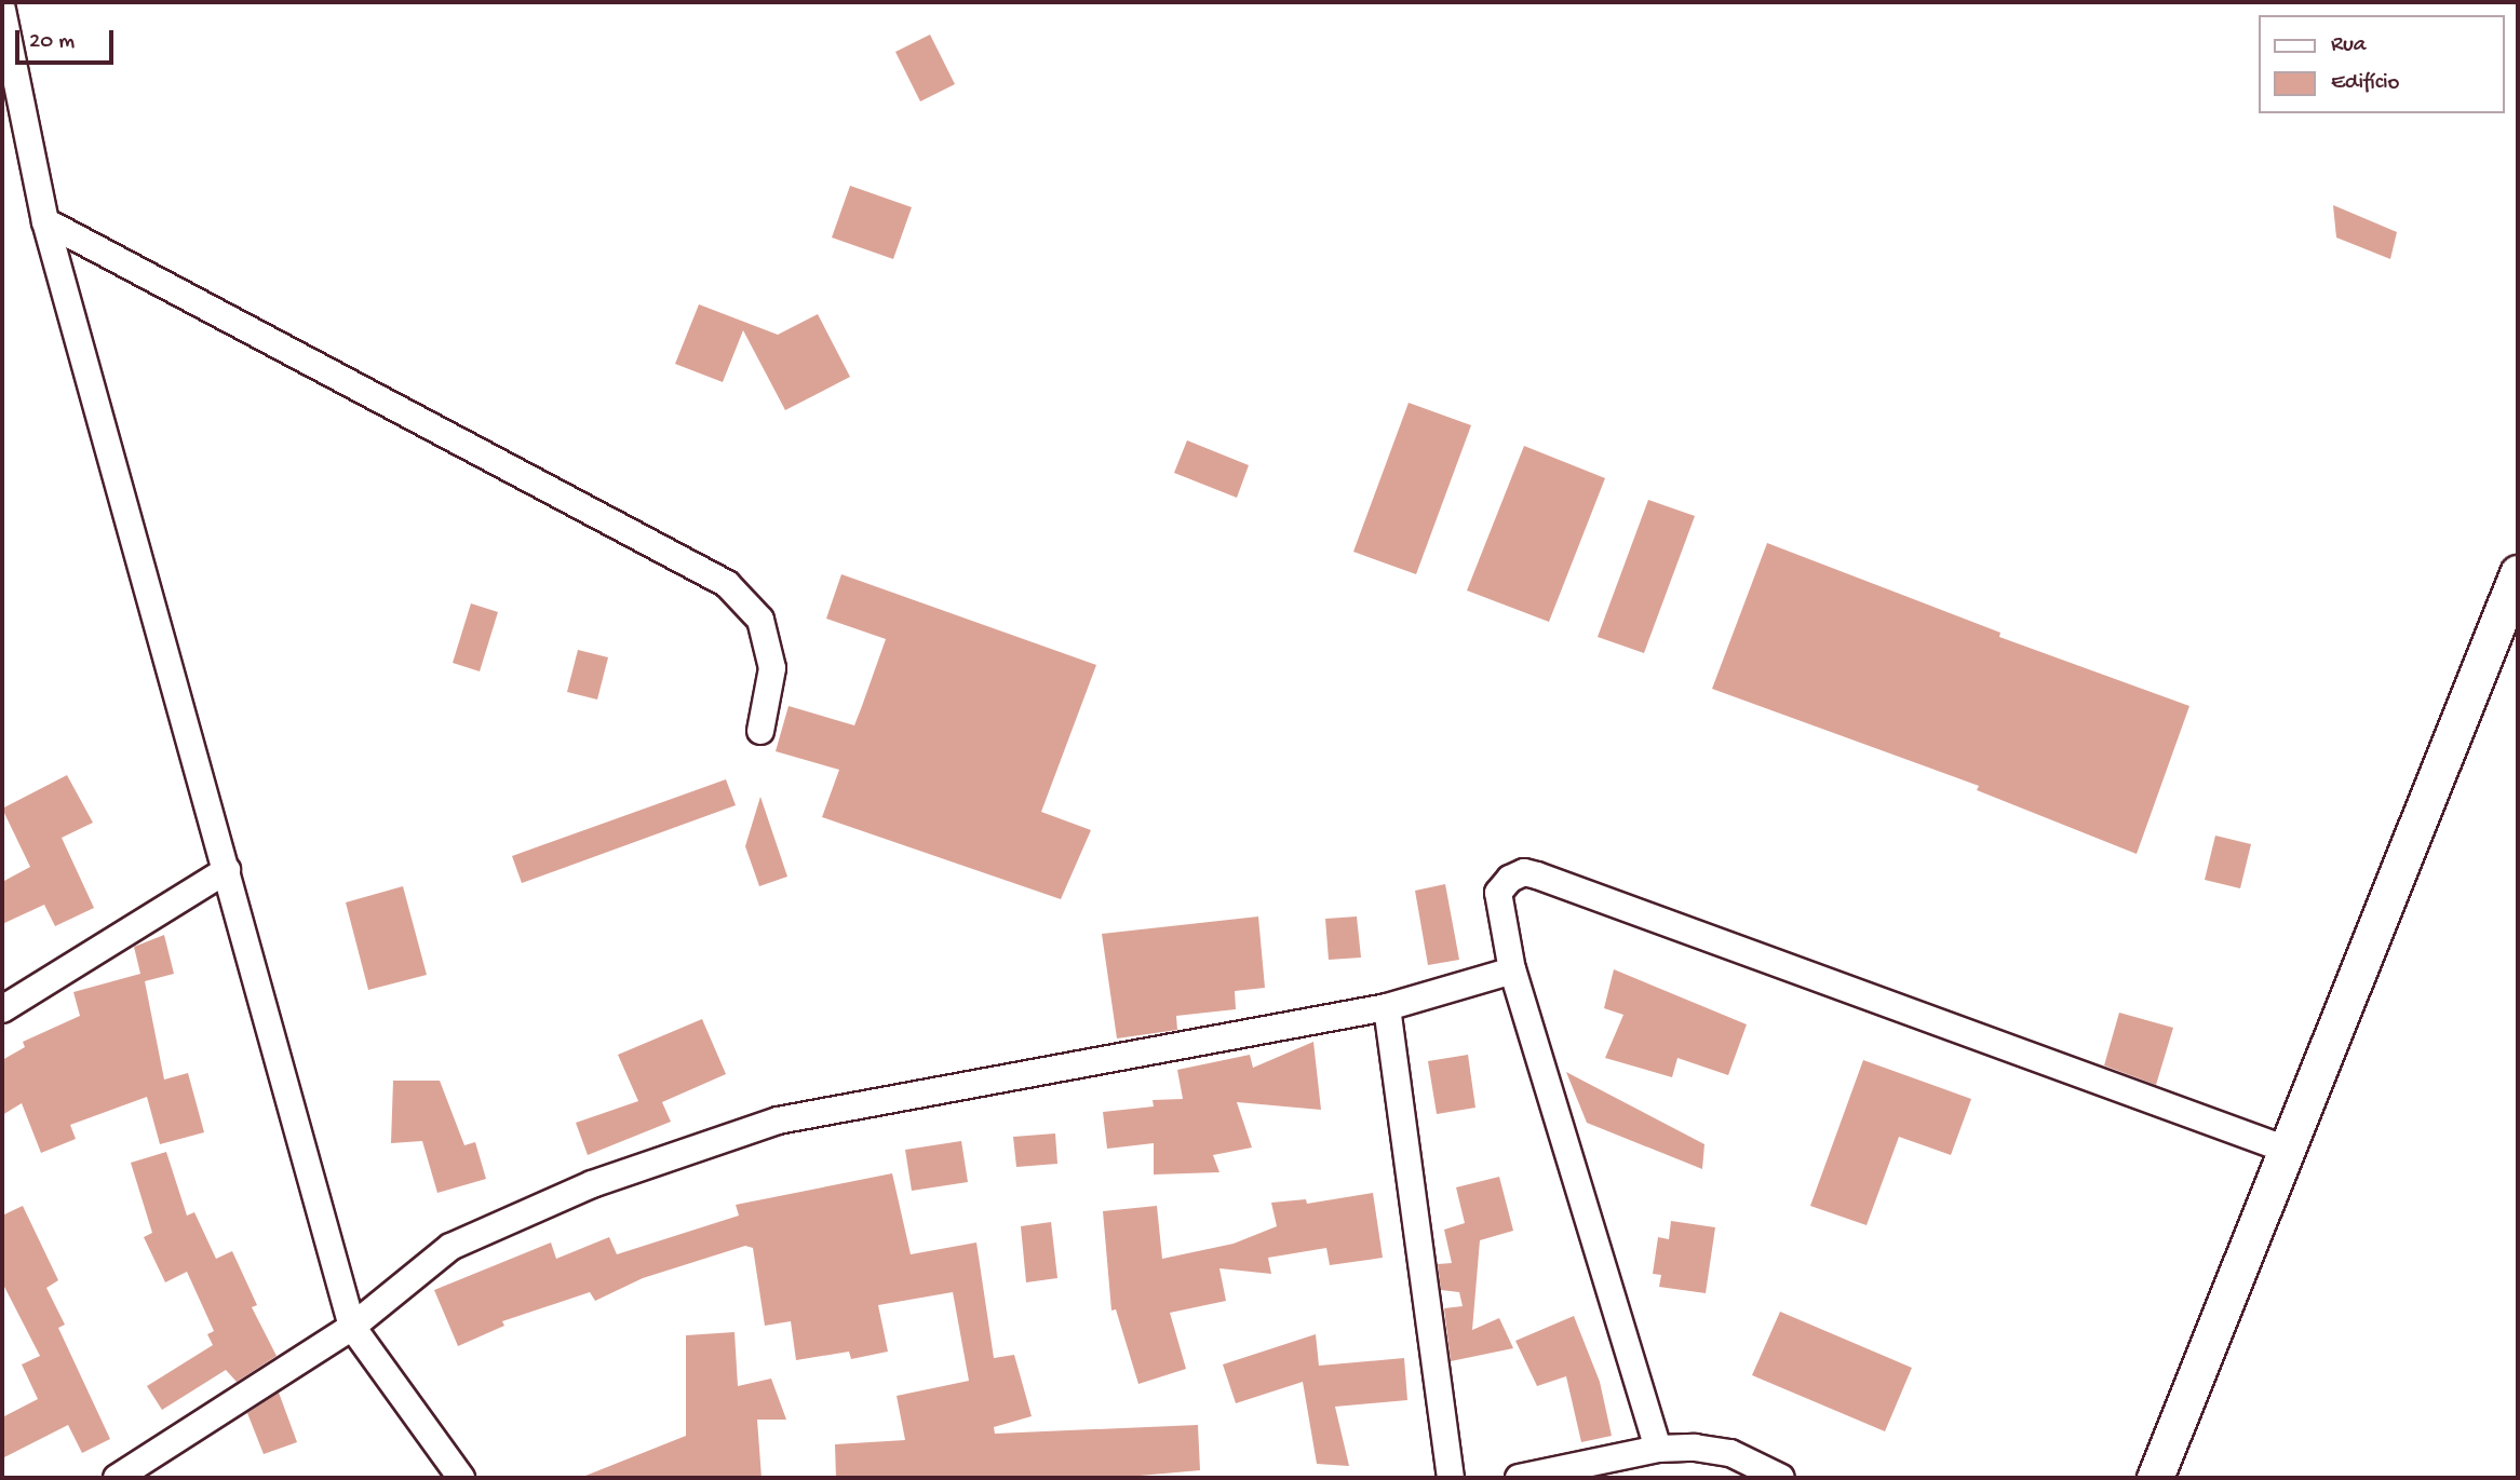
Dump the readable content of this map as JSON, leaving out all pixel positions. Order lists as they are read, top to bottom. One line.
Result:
{"legend":["Rua","Edifício"],"scale_bar":"20 m"}
